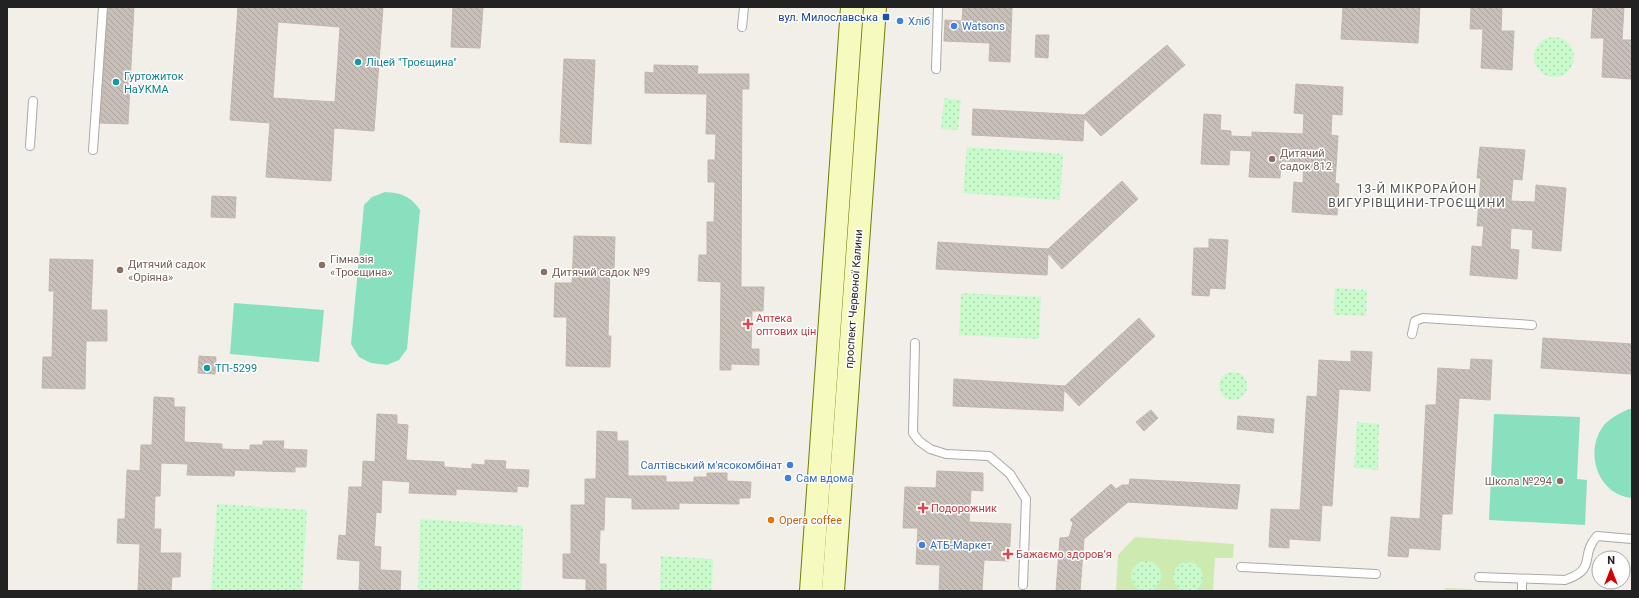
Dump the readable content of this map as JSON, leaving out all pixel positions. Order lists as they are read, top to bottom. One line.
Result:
{"streets":{"main road":["проспект Червоної Калини"]},"districts":["13-Й МІКРОРАЙОН ВИГУРІВЩИНИ-ТРОЄЩИНИ"],"places":{"transit":["вул. Милославська"],"other":["Хліб","Watsons","Ліцей \"Троєщина\"","Гуртожиток НаУКМА","Дитячий садок 812","Гімназія «Троєщина»","Дитячий садок «Оріяна»","Дитячий садок №9","ТП-5299","Салтівський м'ясокомбінат","Сам вдома","Школа №294","Opera coffee","АТБ-Маркет"],"health":["Аптека оптових цін","Подорожник","Бажаємо здоровʼя"]},"north":"top"}
